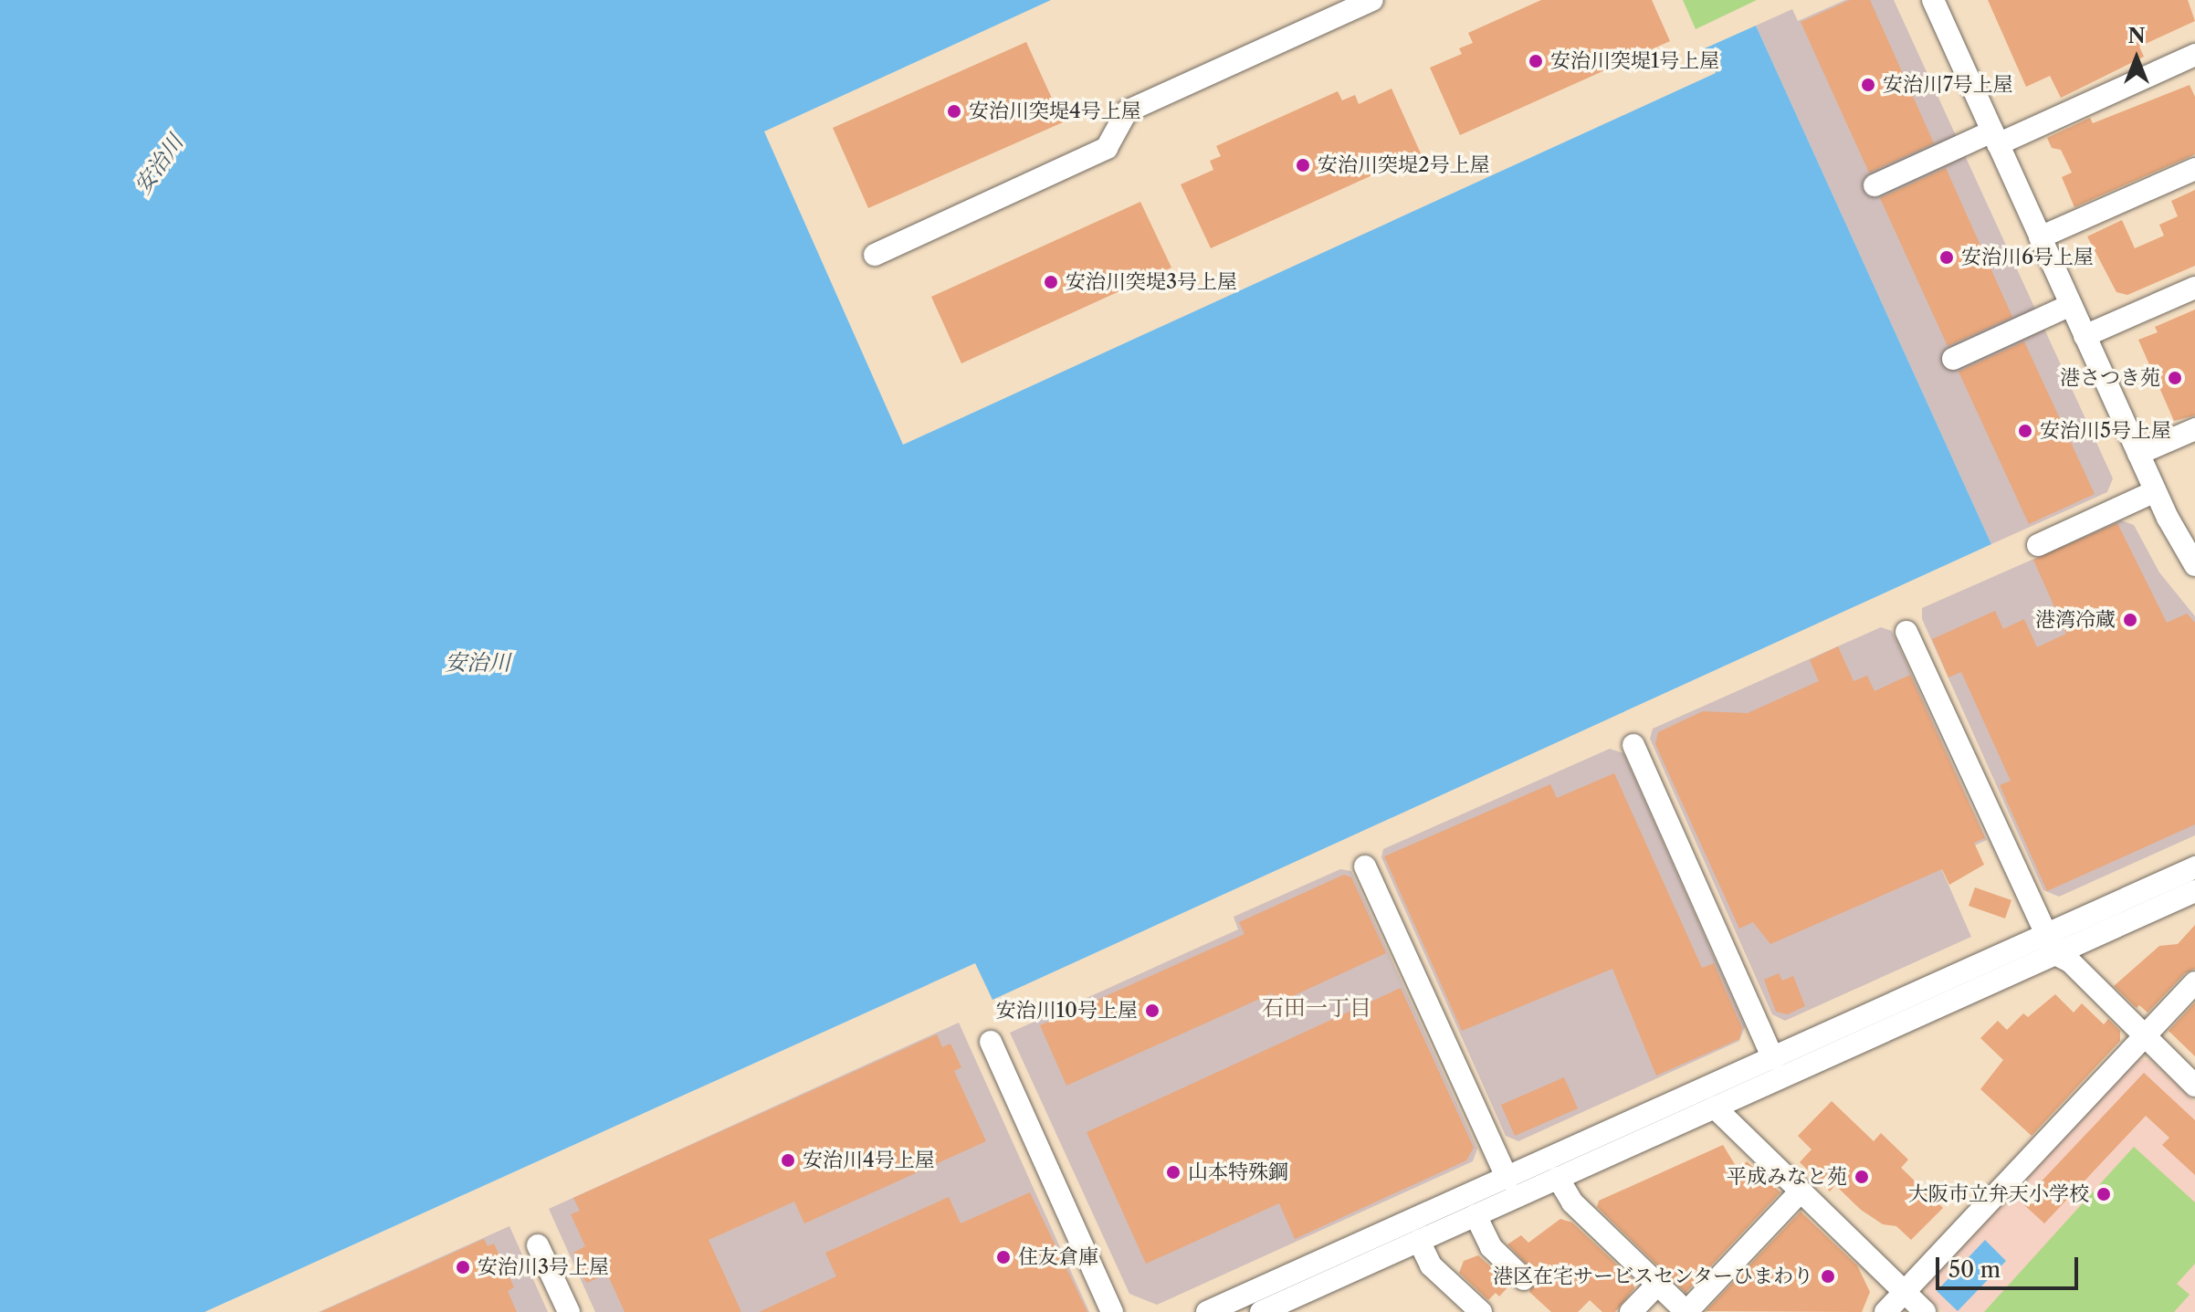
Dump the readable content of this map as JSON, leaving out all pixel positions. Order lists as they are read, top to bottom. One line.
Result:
{"districts":["石田一丁目"],"water":["安治川"],"places":["安治川突堤1号上屋","安治川7号上屋","安治川突堤4号上屋","安治川突堤2号上屋","安治川6号上屋","安治川突堤3号上屋","港さつき苑","安治川5号上屋","港湾冷蔵","安治川10号上屋","安治川4号上屋","山本特殊鋼","平成みなと苑","大阪市立弁天小学校","住友倉庫","安治川3号上屋","港区在宅サービスセンターひまわり"],"scale_bar":"50 m","north":"top"}
